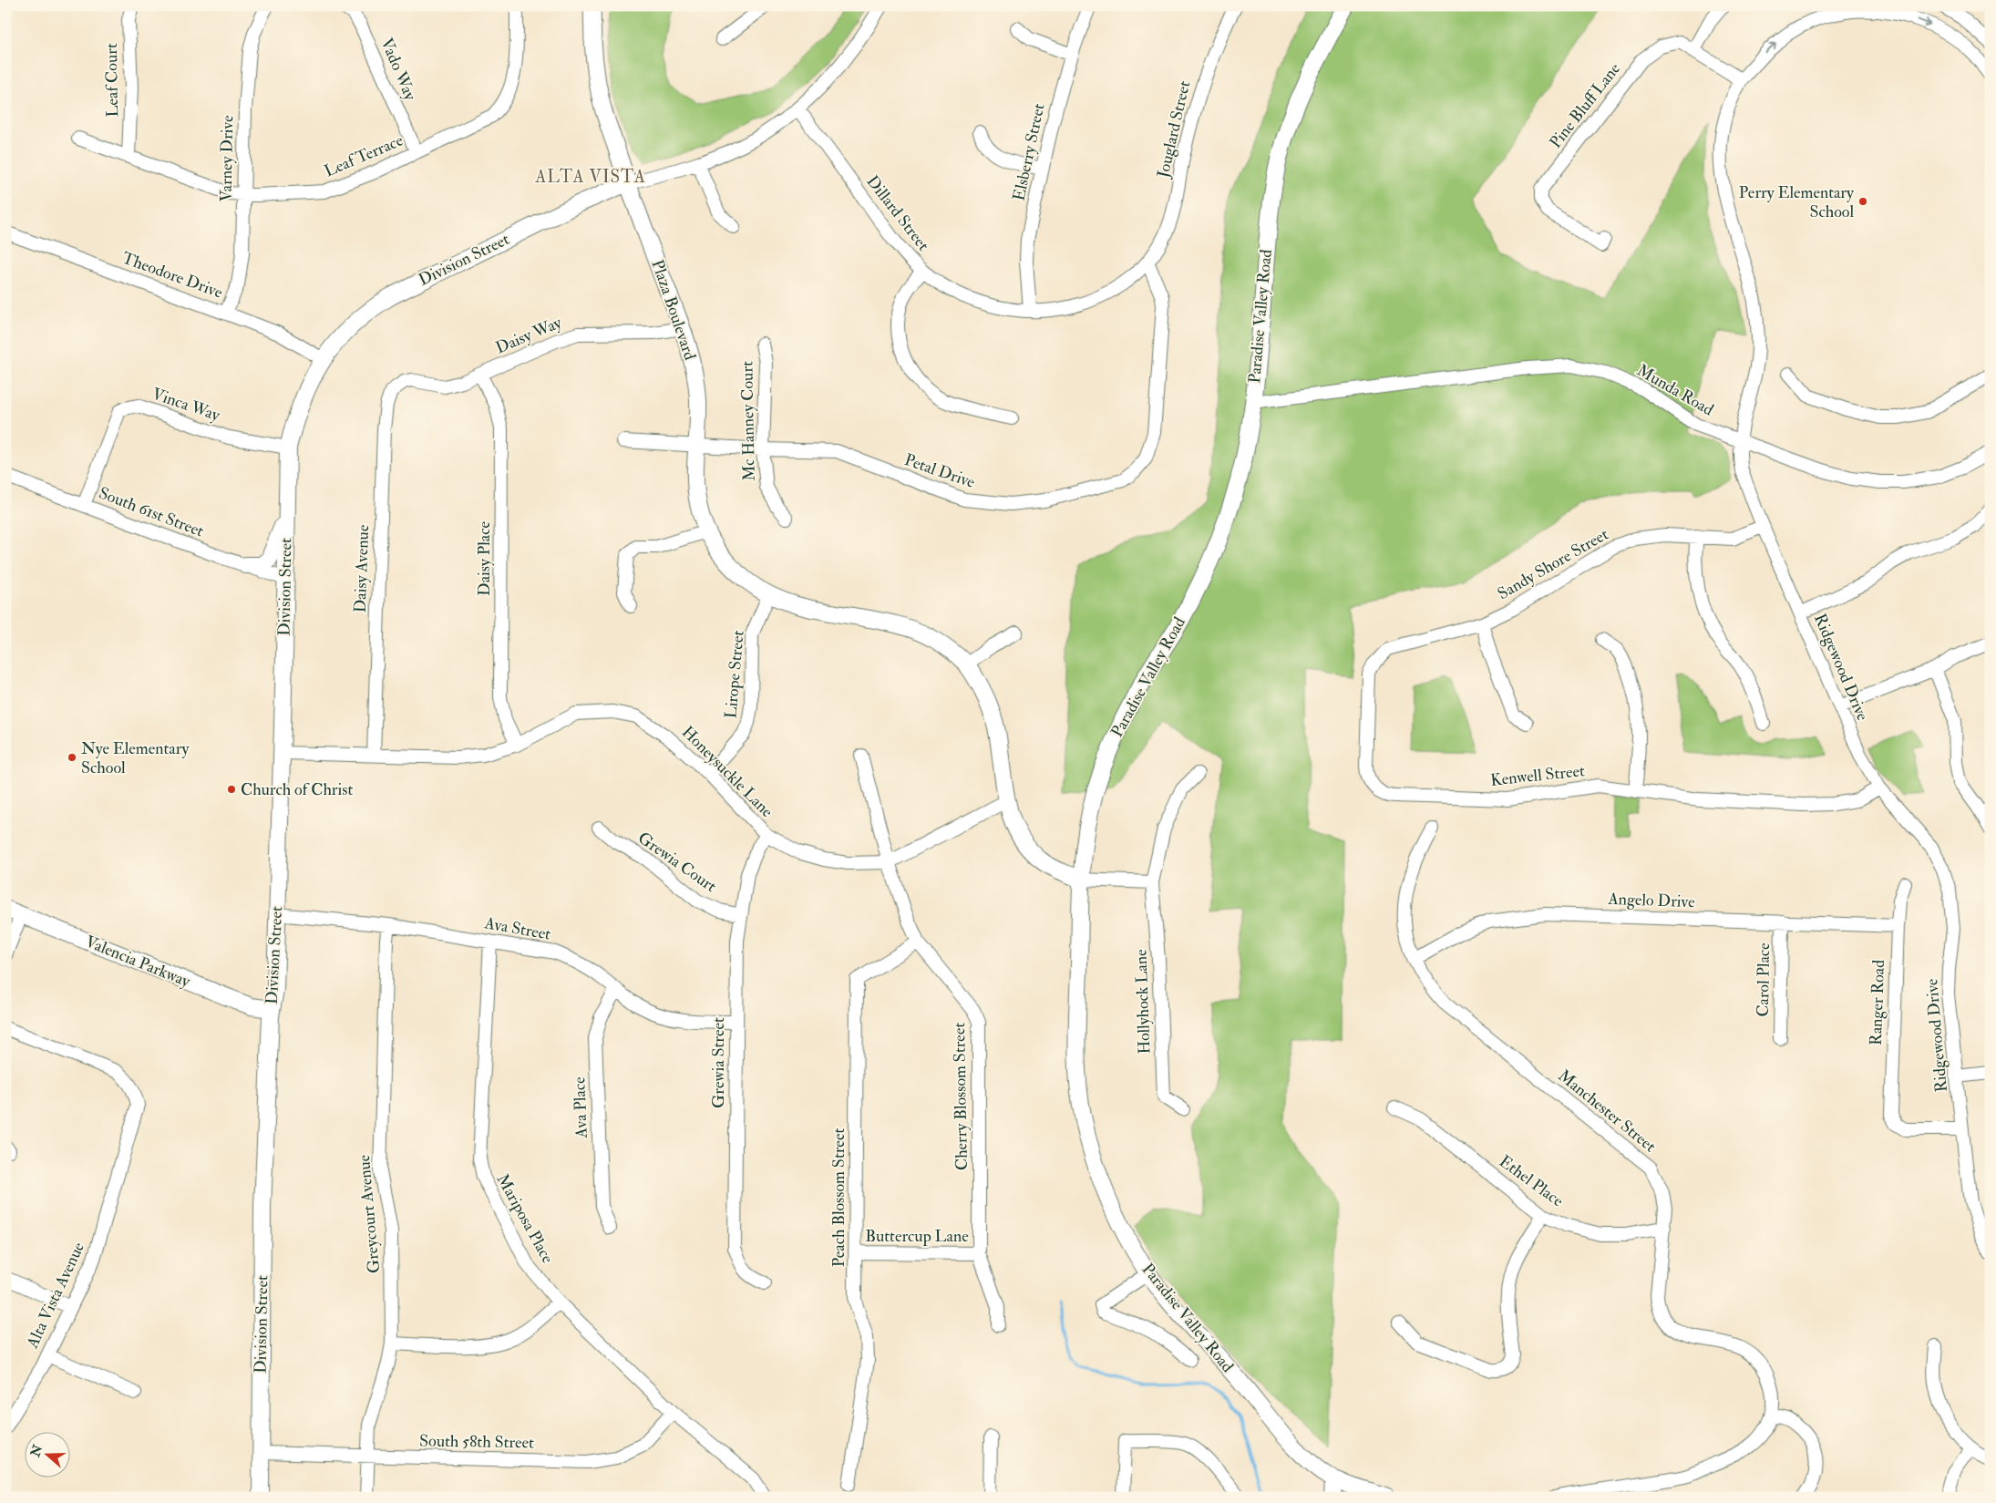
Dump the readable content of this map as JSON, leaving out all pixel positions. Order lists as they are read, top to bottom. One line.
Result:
{"streets":{"main road":["Division Street","Plaza Boulevard","Paradise Valley Road","Valencia Parkway"],"street":["Vado Way","Leaf Court","Pine Bluff Lane","Jouglard Street","Elsberry Street","Leaf Terrace","Varney Drive","Dillard Street","Theodore Drive","Daisy Way","Munda Road","Vinca Way","Mc Hanney Court","Petal Drive","South 61st Street","Daisy Place","Sandy Shore Street","Daisy Avenue","Ridgewood Drive","Lirope Street","Honeysuckle Lane","Kenwell Street","Grewia Court","Angelo Drive","Ava Street","Carol Place","Hollyhock Lane","Ranger Road","Grewia Street","Cherry Blossom Street","Ava Place","Manchester Street","Ethel Place","Peach Blossom Street","Greycourt Avenue","Mariposa Place","Buttercup Lane","Alta Vista Avenue","South 58th Street"]},"crossings":[["Vado Way","Leaf Terrace"],["Leaf Court","Leaf Terrace"],["Pine Bluff Lane","Ridgewood Drive"],["Jouglard Street","Dillard Street"],["Jouglard Street","Petal Drive"],["Elsberry Street","Dillard Street"],["Leaf Terrace","Varney Drive"],["Varney Drive","Theodore Drive"],["Dillard Street","Division Street"],["Dillard Street","Petal Drive"],["Division Street","Theodore Drive"],["Division Street","Plaza Boulevard"],["Division Street","Vinca Way"],["Division Street","South 61st Street"],["Division Street","Honeysuckle Lane"],["Division Street","Ava Street"],["Division Street","Valencia Parkway"],["Division Street","South 58th Street"],["Plaza Boulevard","Paradise Valley Road"],["Plaza Boulevard","Daisy Way"],["Plaza Boulevard","Petal Drive"],["Plaza Boulevard","Lirope Street"],["Plaza Boulevard","Honeysuckle Lane"],["Paradise Valley Road","Munda Road"],["Daisy Way","Daisy Place"],["Daisy Way","Daisy Avenue"],["Munda Road","Ridgewood Drive"],["Vinca Way","South 61st Street"],["Mc Hanney Court","Petal Drive"],["Daisy Place","Honeysuckle Lane"],["Sandy Shore Street","Ridgewood Drive"],["Sandy Shore Street","Kenwell Street"],["Daisy Avenue","Honeysuckle Lane"],["Ridgewood Drive","Kenwell Street"],["Ridgewood Drive","Ranger Road"],["Lirope Street","Honeysuckle Lane"],["Honeysuckle Lane","Grewia Street"],["Honeysuckle Lane","Cherry Blossom Street"],["Grewia Court","Grewia Street"],["Angelo Drive","Carol Place"],["Angelo Drive","Ranger Road"],["Angelo Drive","Manchester Street"],["Ava Street","Grewia Street"],["Ava Street","Ava Place"],["Ava Street","Greycourt Avenue"],["Ava Street","Mariposa Place"],["Cherry Blossom Street","Peach Blossom Street"],["Cherry Blossom Street","Buttercup Lane"],["Manchester Street","Ethel Place"],["Peach Blossom Street","Buttercup Lane"],["Greycourt Avenue","South 58th Street"],["Mariposa Place","South 58th Street"]],"districts":["ALTA VISTA"],"places":["Perry Elementary School","Nye Elementary School","Church of Christ"],"north":"left"}
